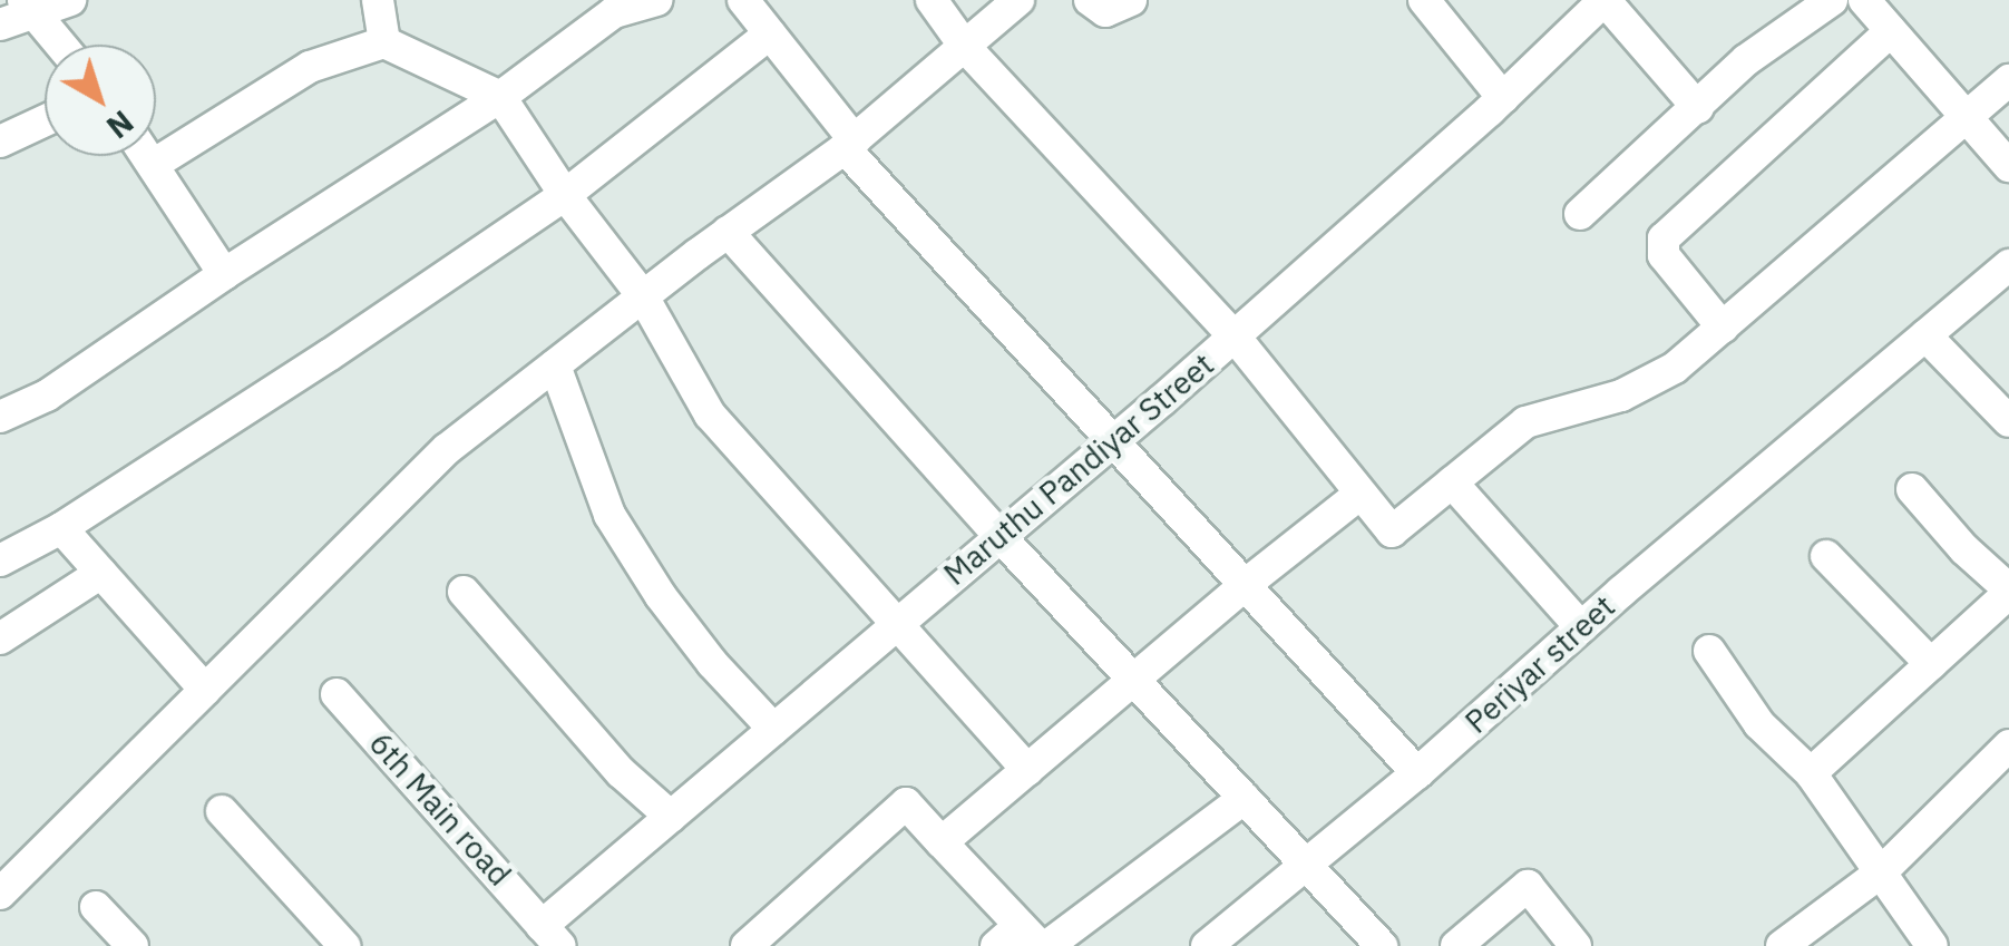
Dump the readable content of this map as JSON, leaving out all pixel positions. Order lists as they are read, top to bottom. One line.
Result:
{"streets":{"street":["Maruthu Pandiyar Street","Periyar street","6th Main road"]},"crossings":[["Maruthu Pandiyar Street","6th Main road"]],"north":"bottom right"}
